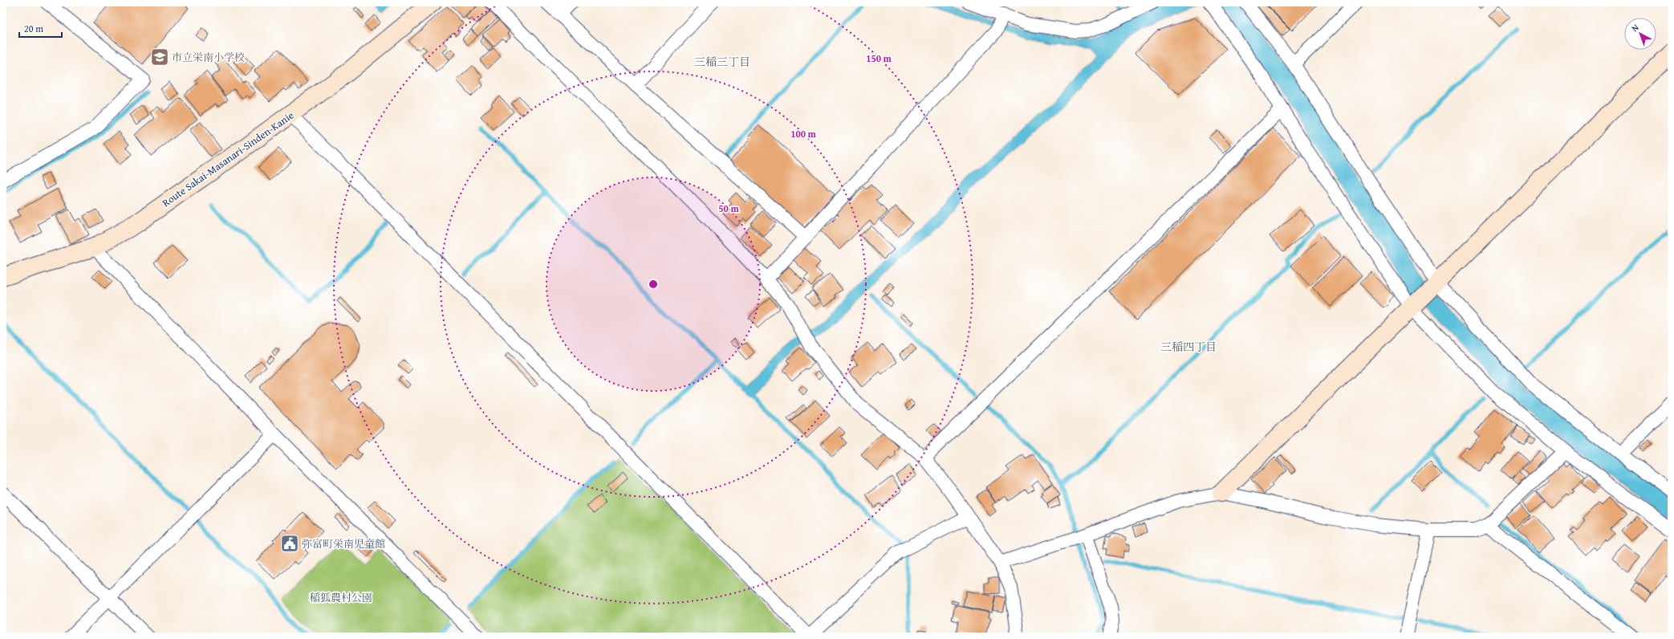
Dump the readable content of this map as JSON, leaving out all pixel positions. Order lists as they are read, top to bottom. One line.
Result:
{"streets":{"street":["Route Sakai-Masanari-Sinden-Kanie"]},"districts":["三稲三丁目","三稲四丁目"],"parks":["稲狐農村公園"],"places":{"school or university":["市立栄南小学校"],"public building":["弥富町栄南児童館"]},"scale_bar":"20 m","north":"top left","rings":["150 m","100 m","50 m"]}
